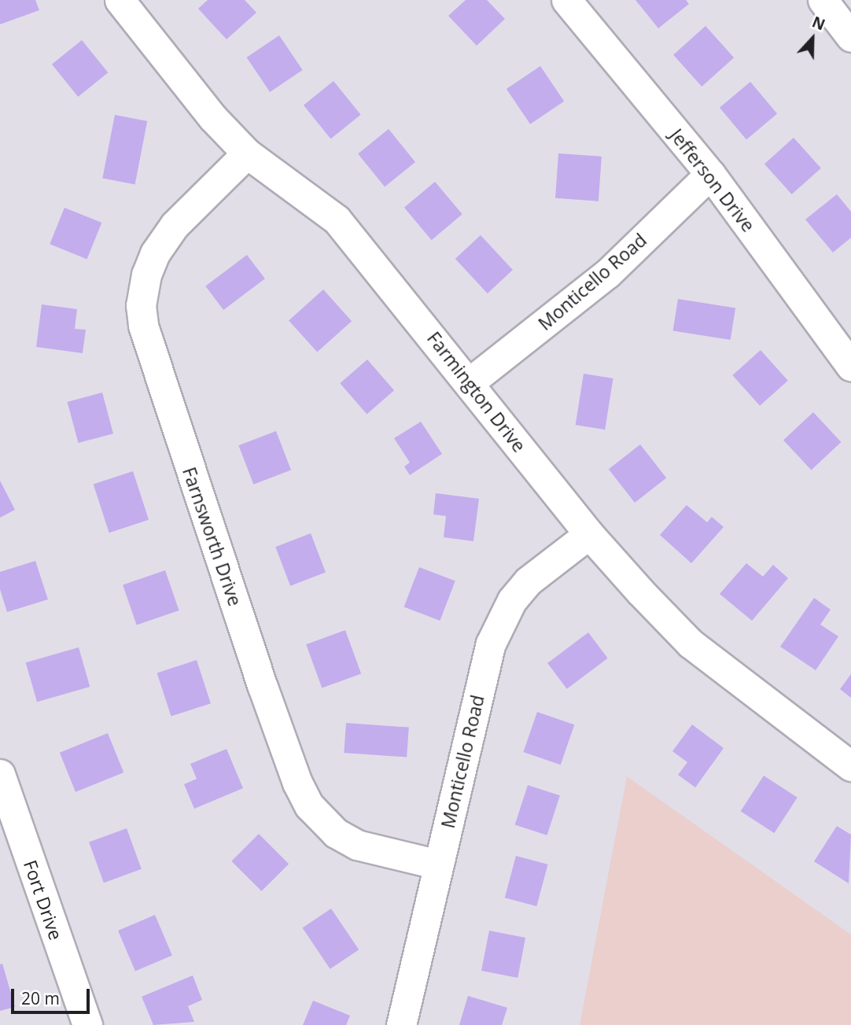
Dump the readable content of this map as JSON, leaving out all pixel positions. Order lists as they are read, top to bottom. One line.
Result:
{"streets":{"street":["Jefferson Drive","Monticello Road","Farmington Drive","Farnsworth Drive","Fort Drive"]},"crossings":[["Jefferson Drive","Monticello Road"],["Monticello Road","Farmington Drive"],["Monticello Road","Farnsworth Drive"],["Farmington Drive","Farnsworth Drive"]],"scale_bar":"20 m","north":"top"}
